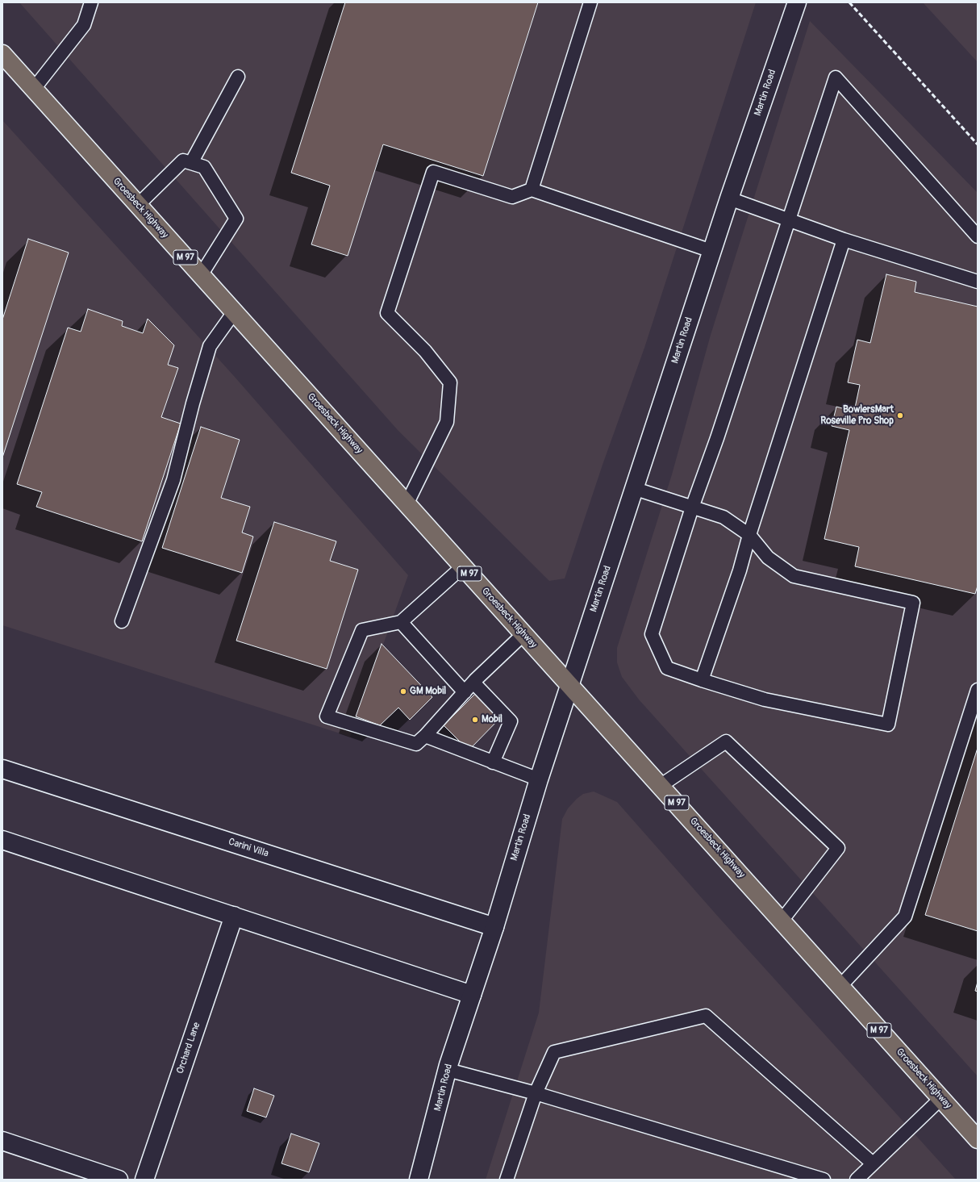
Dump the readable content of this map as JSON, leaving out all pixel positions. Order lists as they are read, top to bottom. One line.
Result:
{"streets":{"main road":["Groesbeck Highway","M 97"],"street":["Martin Road","Carini Villa","Orchard Lane"]},"crossings":[["Martin Road","Groesbeck Highway"],["Martin Road","Carini Villa"]],"places":["BowlersMart Roseville Pro Shop","GM Mobil","Mobil"]}
